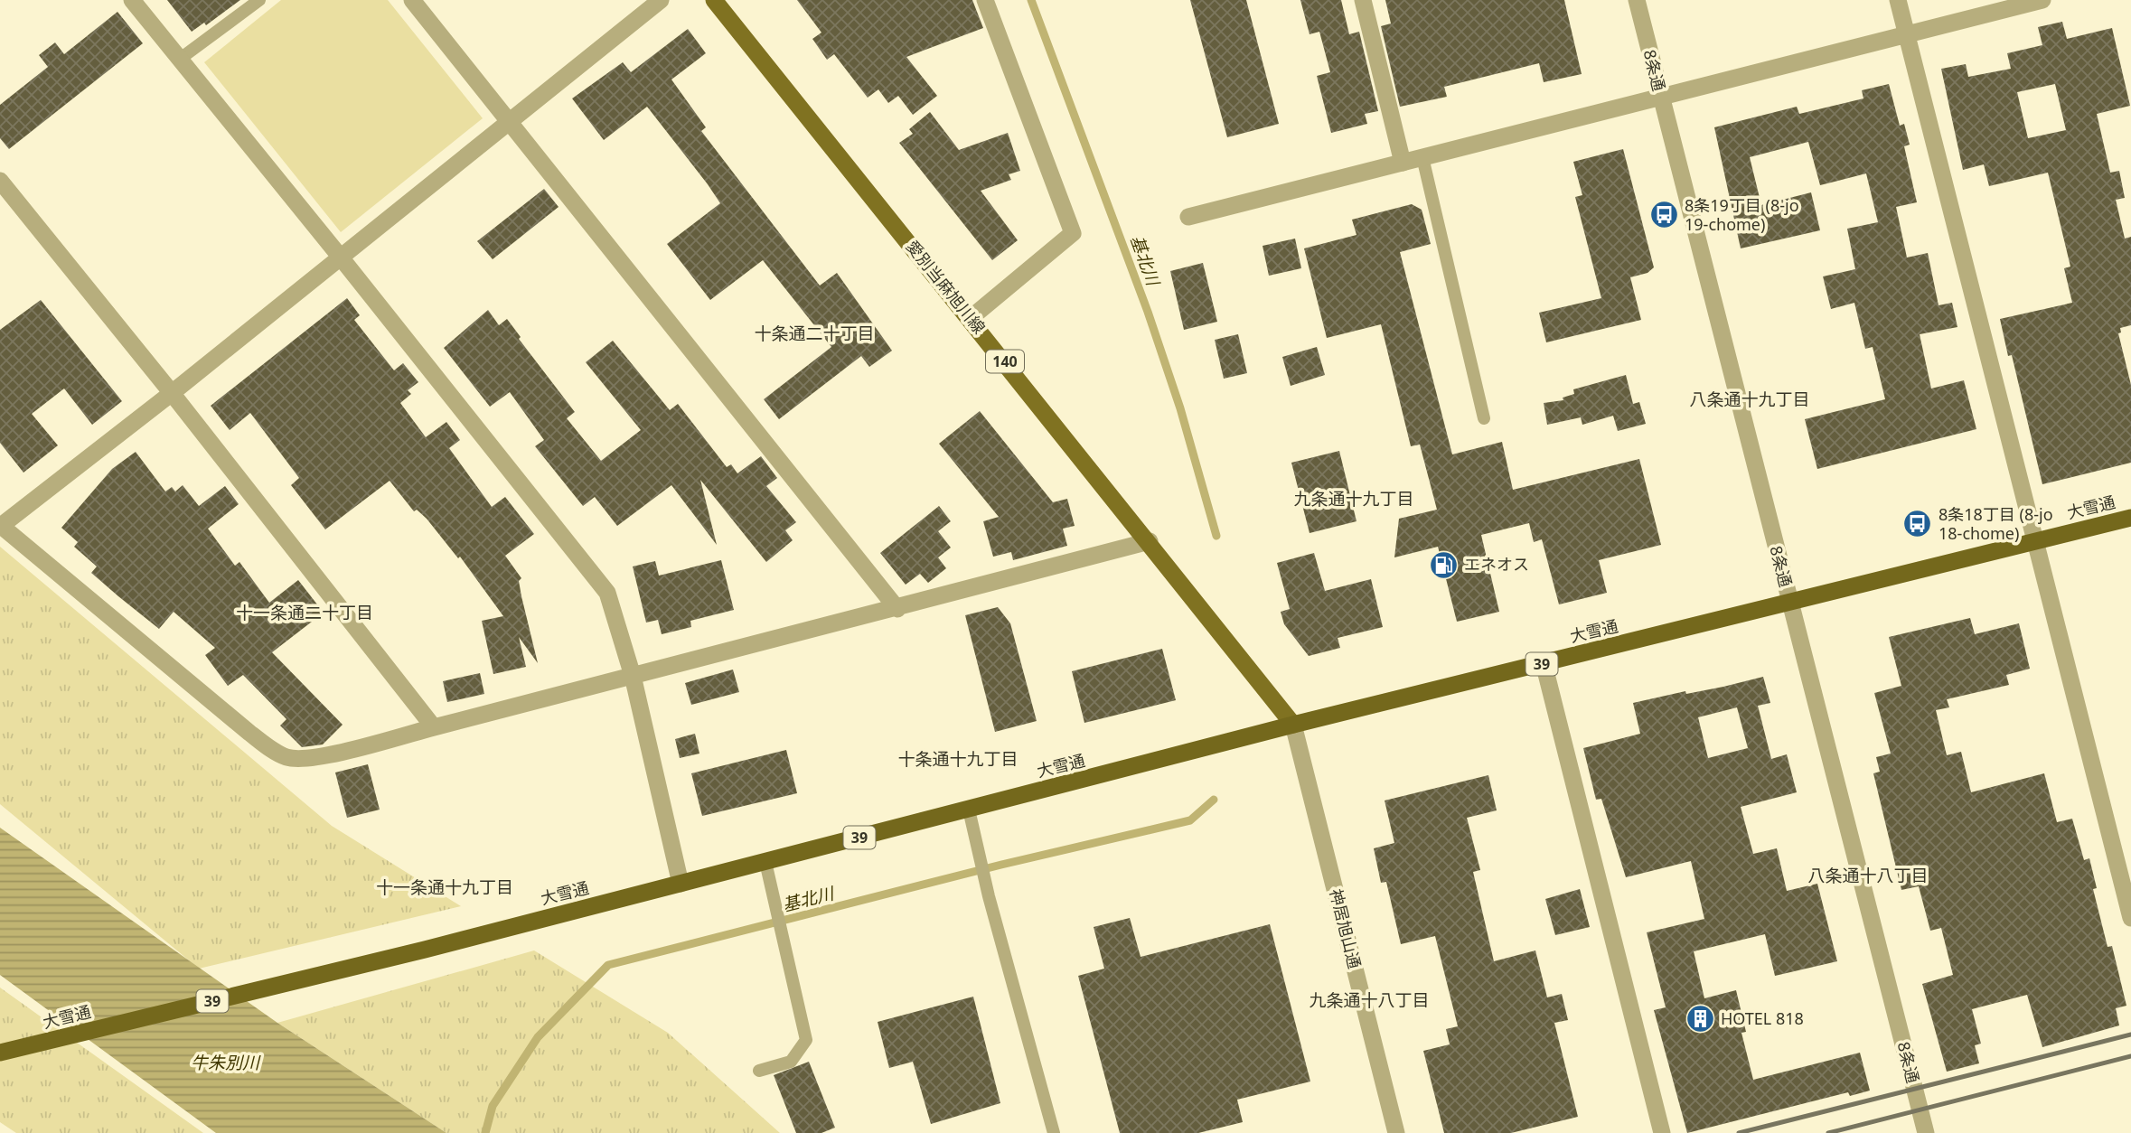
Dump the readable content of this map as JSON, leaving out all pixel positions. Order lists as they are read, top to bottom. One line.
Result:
{"streets":{"highway":["大雪通","39"],"main road":["愛別当麻旭川線","140"],"street":["8条通","神居旭山通"]},"crossings":[["8条通","大雪通"],["愛別当麻旭川線","大雪通"],["愛別当麻旭川線","神居旭山通"],["大雪通","神居旭山通"]],"districts":["十条通二十丁目","八条通十九丁目","九条通十九丁目","十一条通二十丁目","十条通十九丁目","八条通十八丁目","十一条通十九丁目","九条通十八丁目"],"water":["基北川","牛朱別川"],"places":{"bus stop":["8条19丁目 (8-jo 19-chome)","8条18丁目 (8-jo 18-chome)"],"fuel station":["エネオス"],"building":["HOTEL 818"]}}
